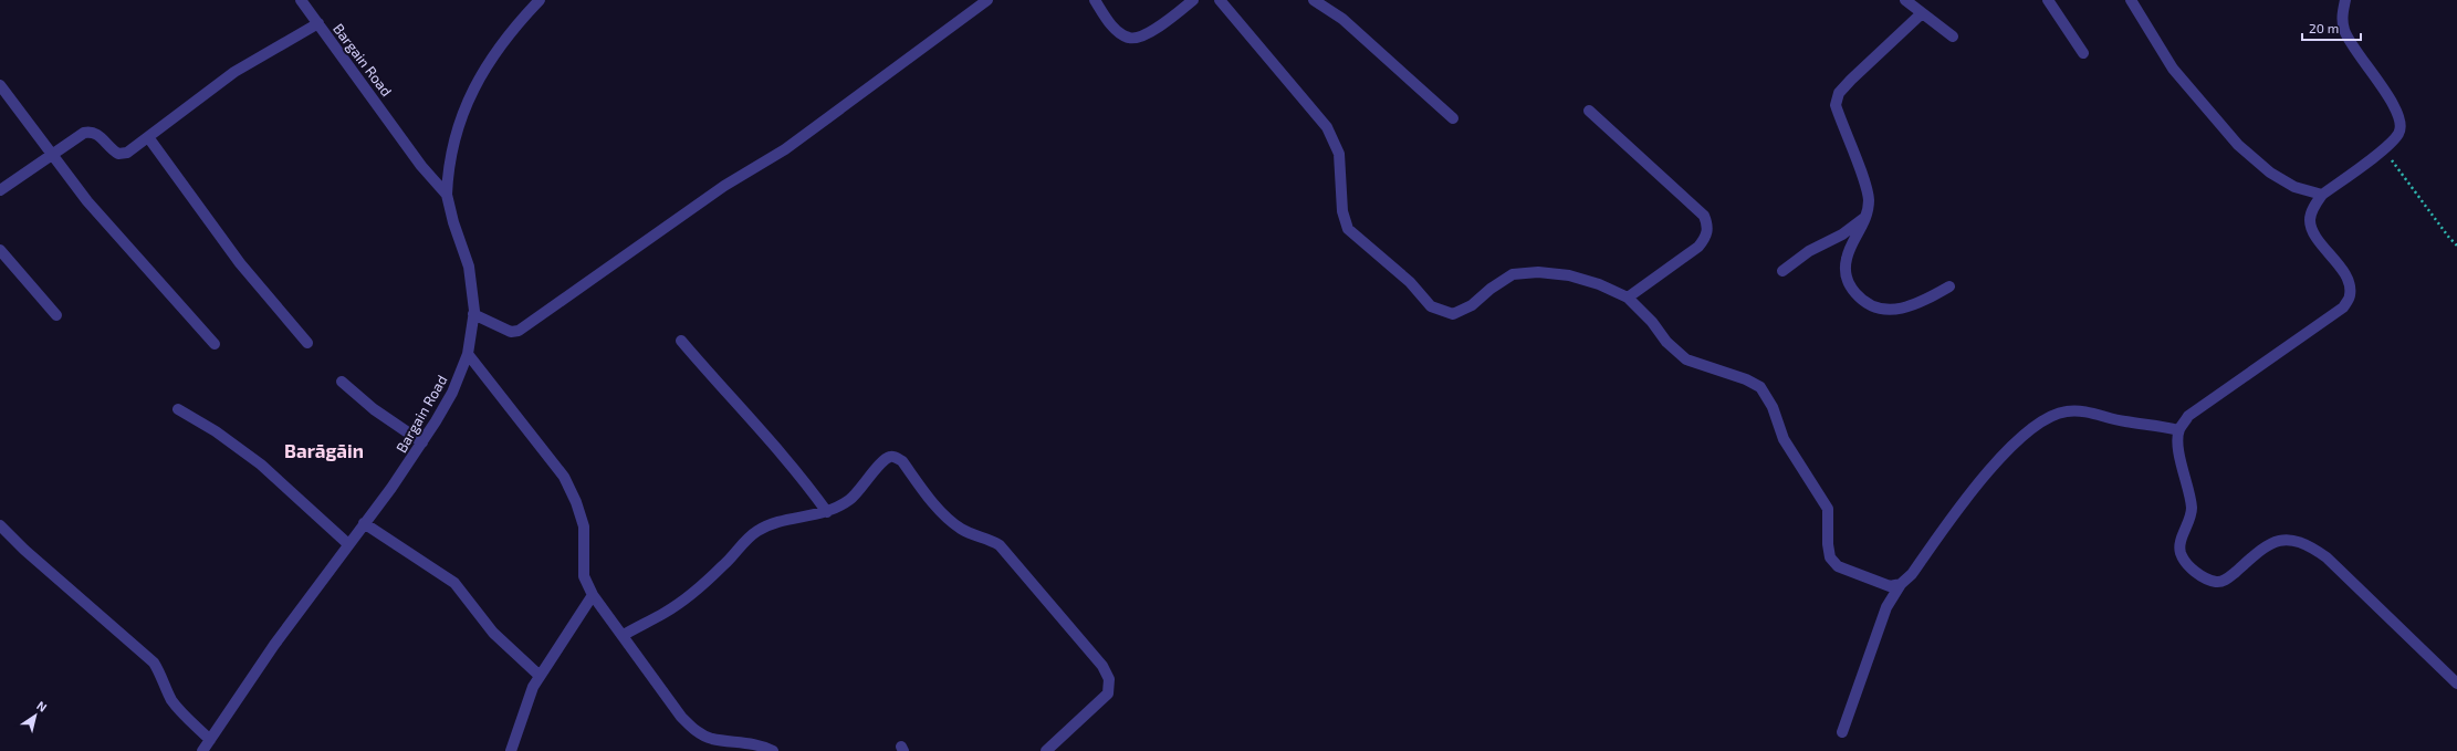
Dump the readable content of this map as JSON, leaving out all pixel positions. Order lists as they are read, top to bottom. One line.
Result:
{"streets":{"street":["Bargain Road"]},"districts":["Barāgāin"],"scale_bar":"20 m","north":"top right"}
